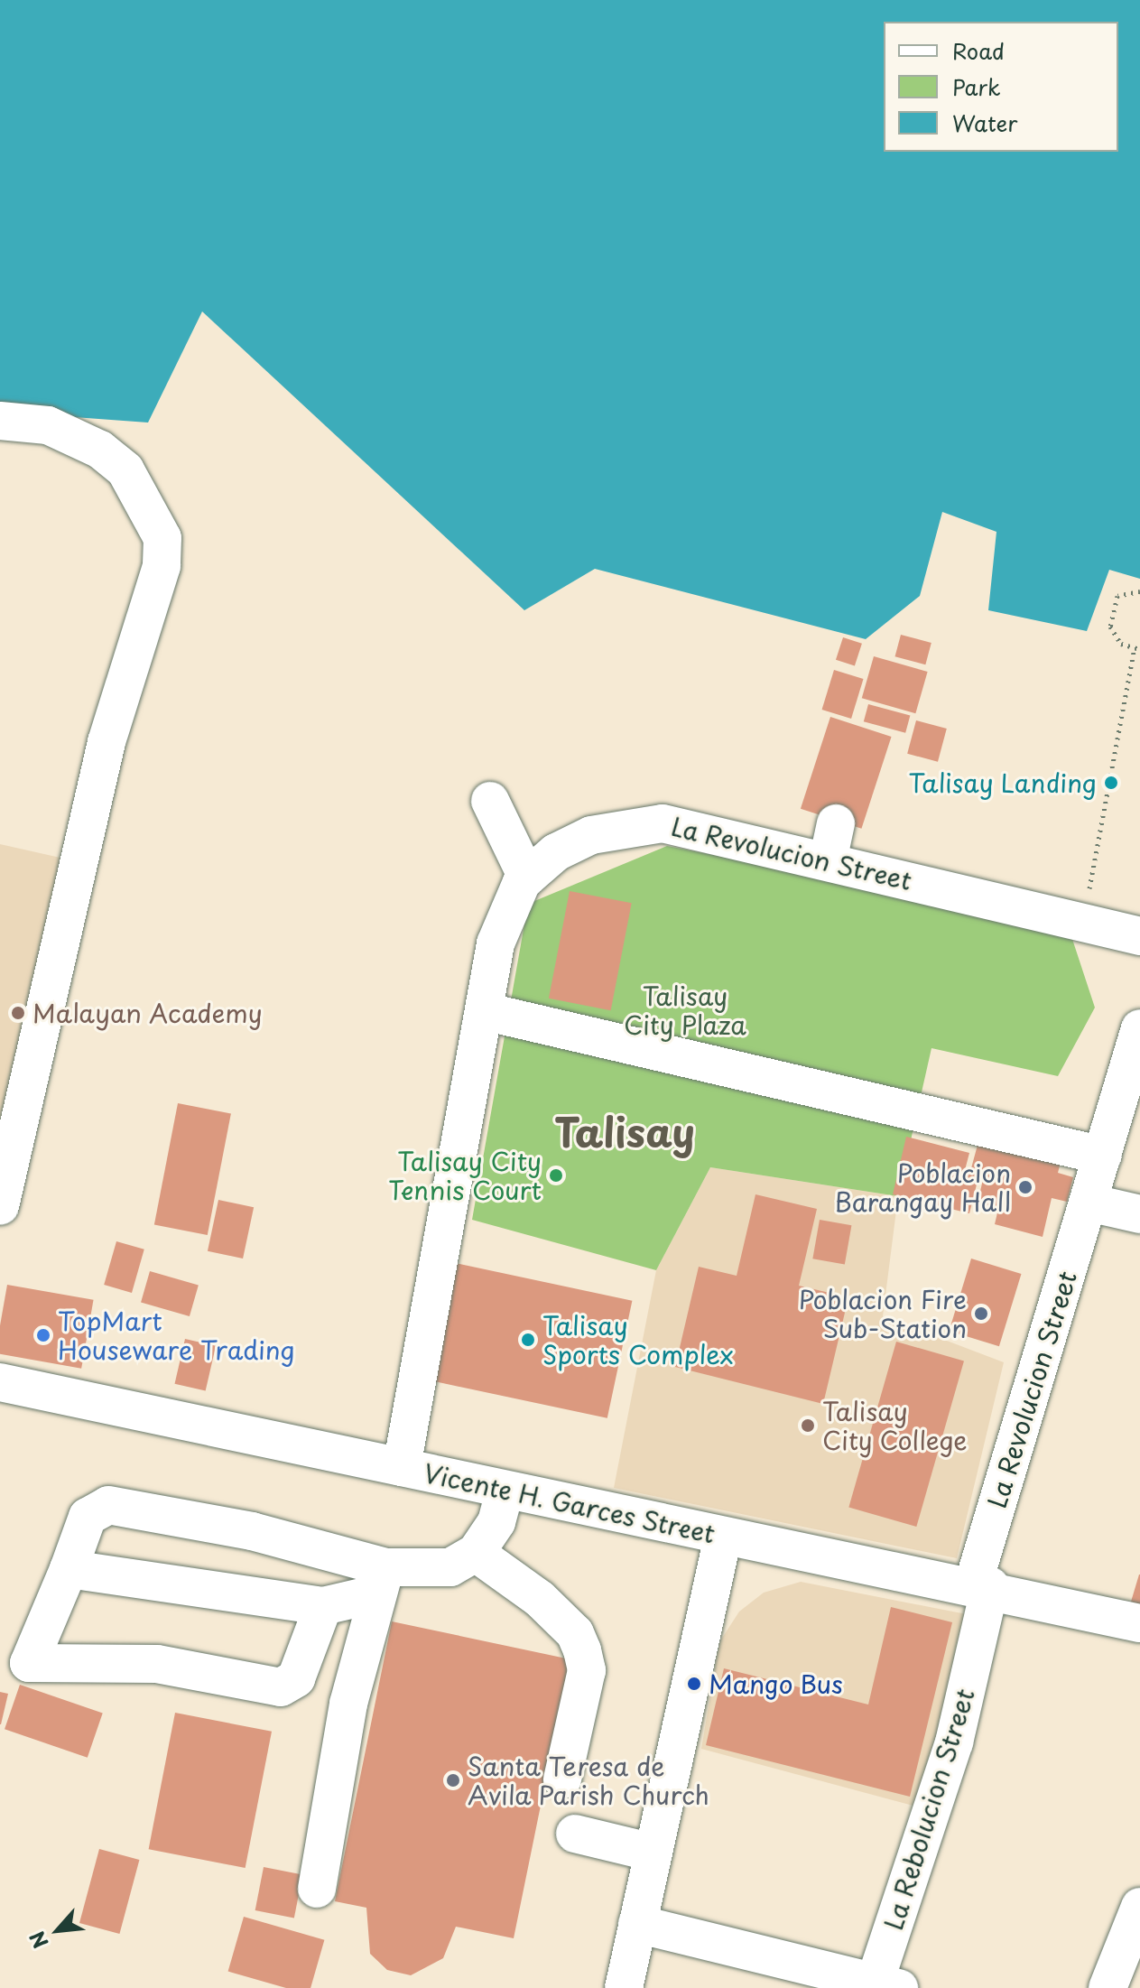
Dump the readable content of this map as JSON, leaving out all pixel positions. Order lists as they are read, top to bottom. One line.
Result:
{"streets":{"street":["La Revolucion Street","Vicente H. Garces Street","La Rebolucion Street"]},"crossings":[["La Revolucion Street","Vicente H. Garces Street"],["La Revolucion Street","La Rebolucion Street"],["Vicente H. Garces Street","La Rebolucion Street"]],"districts":["Talisay"],"parks":["Talisay City Plaza"],"places":["Talisay Landing","Malayan Academy","Talisay City Tennis Court","Poblacion Barangay Hall","Poblacion Fire Sub-Station","TopMart Houseware Trading","Talisay Sports Complex","Talisay City College","Mango Bus","Santa Teresa de Avila Parish Church"],"legend":["Road","Park","Water"],"north":"bottom left"}
